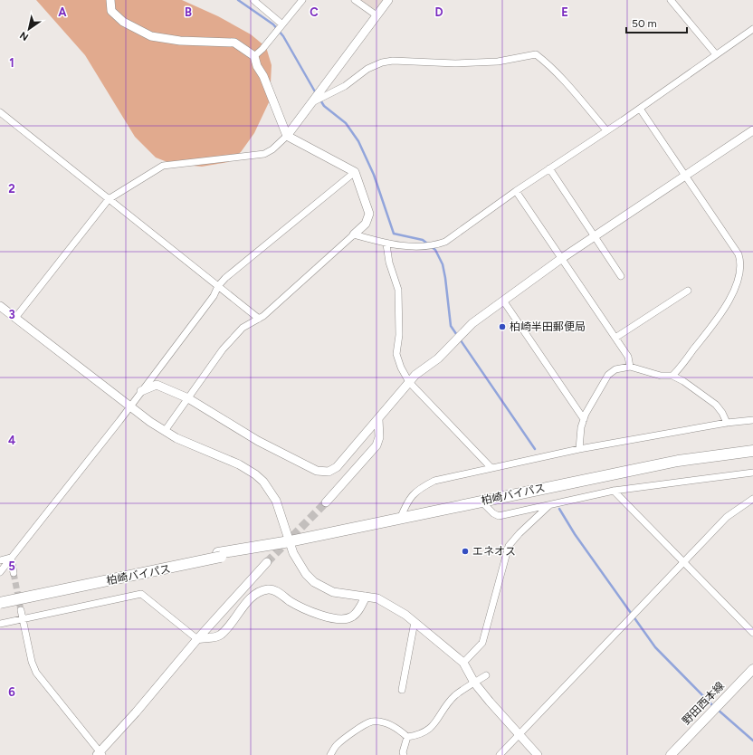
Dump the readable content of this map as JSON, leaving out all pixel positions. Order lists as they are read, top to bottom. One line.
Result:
{"streets":{"highway":["柏崎バイパス"],"main road":["野田西本線"]},"places":["柏崎半田郵便局","エネオス"],"scale_bar":"50 m","north":"bottom left","grid":{"columns":["A","B","C","D","E"],"rows":["1","2","3","4","5","6"]}}
